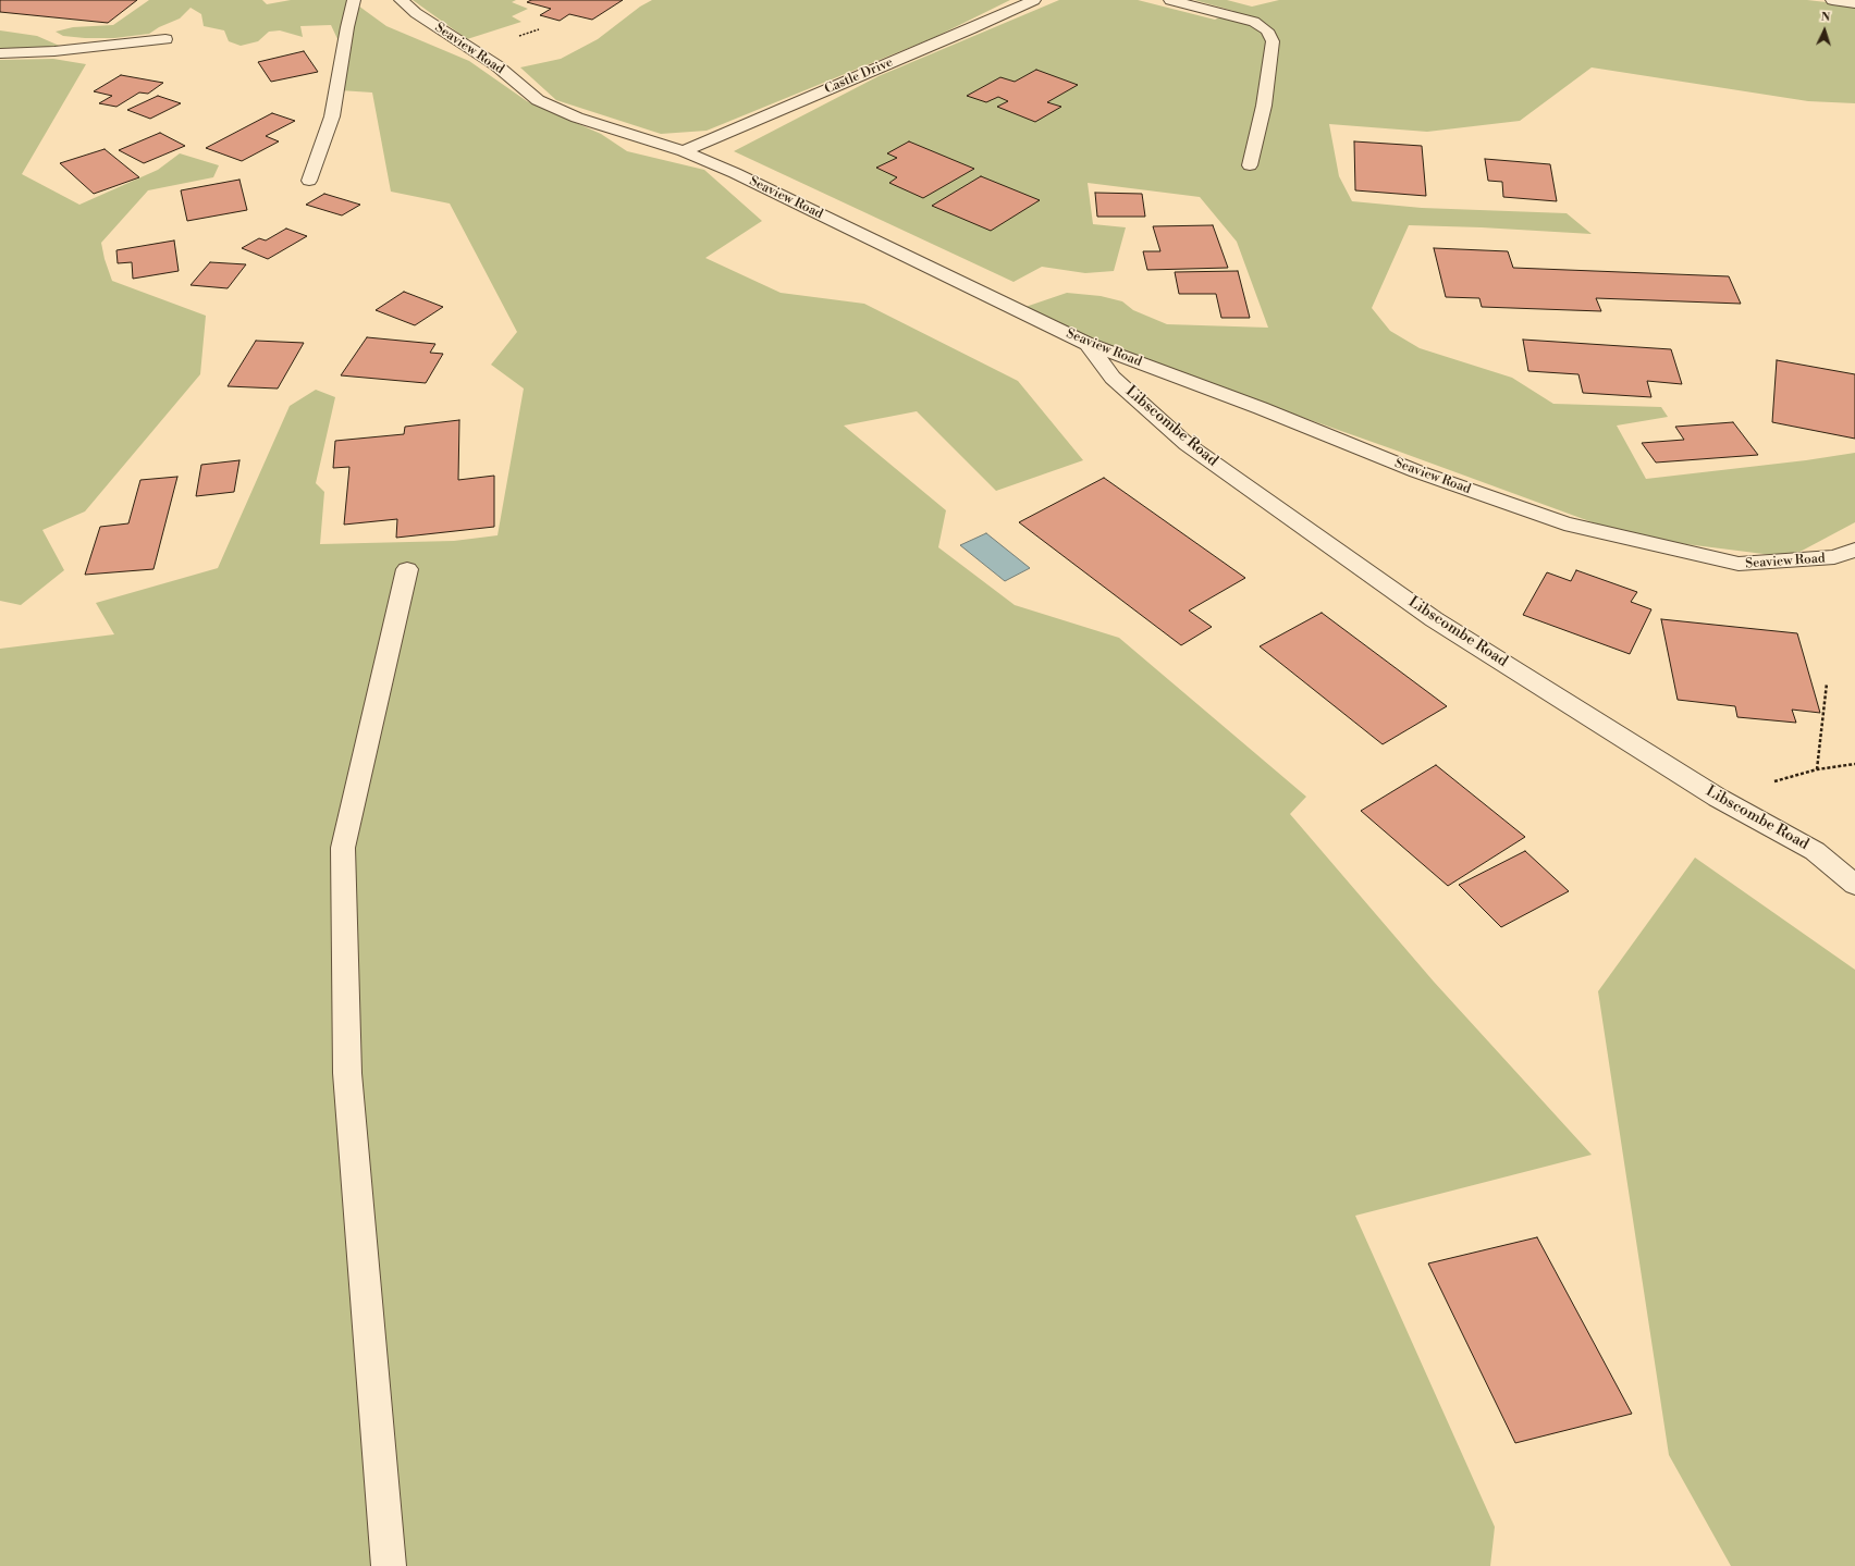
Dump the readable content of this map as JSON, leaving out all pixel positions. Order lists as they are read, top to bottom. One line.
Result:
{"streets":{"street":["Seaview Road","Castle Drive","Libscombe Road"]},"crossings":[["Seaview Road","Castle Drive"],["Seaview Road","Libscombe Road"]],"north":"top"}
